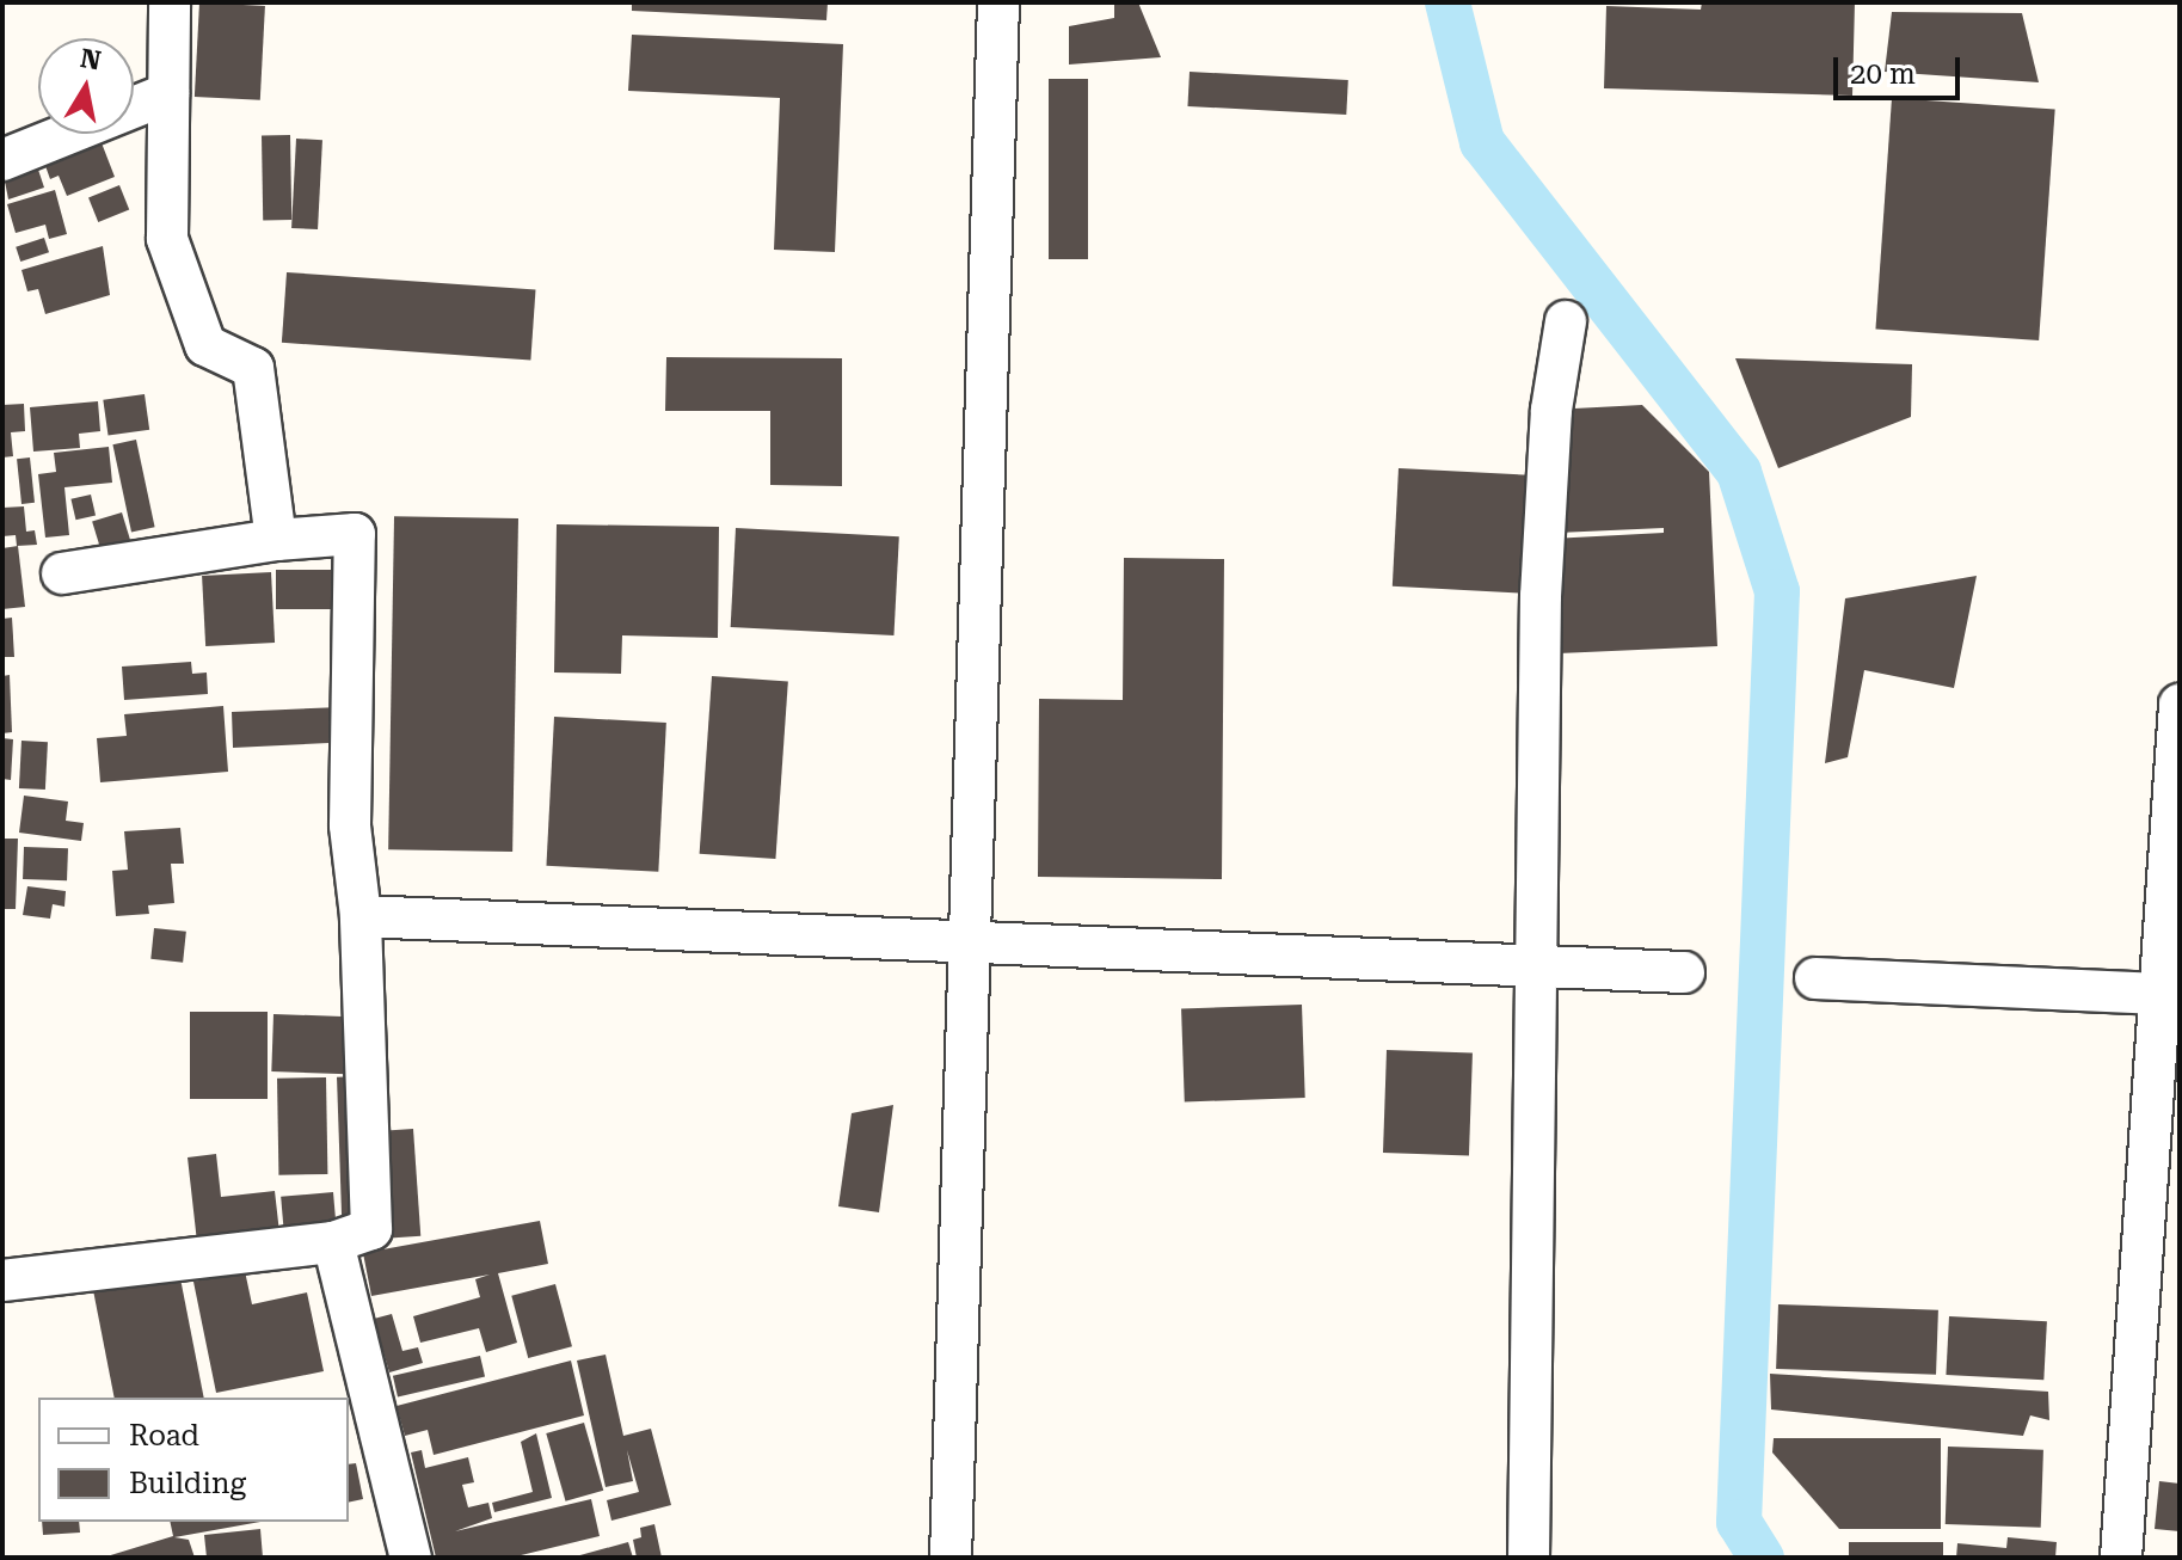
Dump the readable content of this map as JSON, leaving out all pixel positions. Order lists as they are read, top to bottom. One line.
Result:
{"legend":["Road","Building"],"scale_bar":"20 m","north":"top"}
